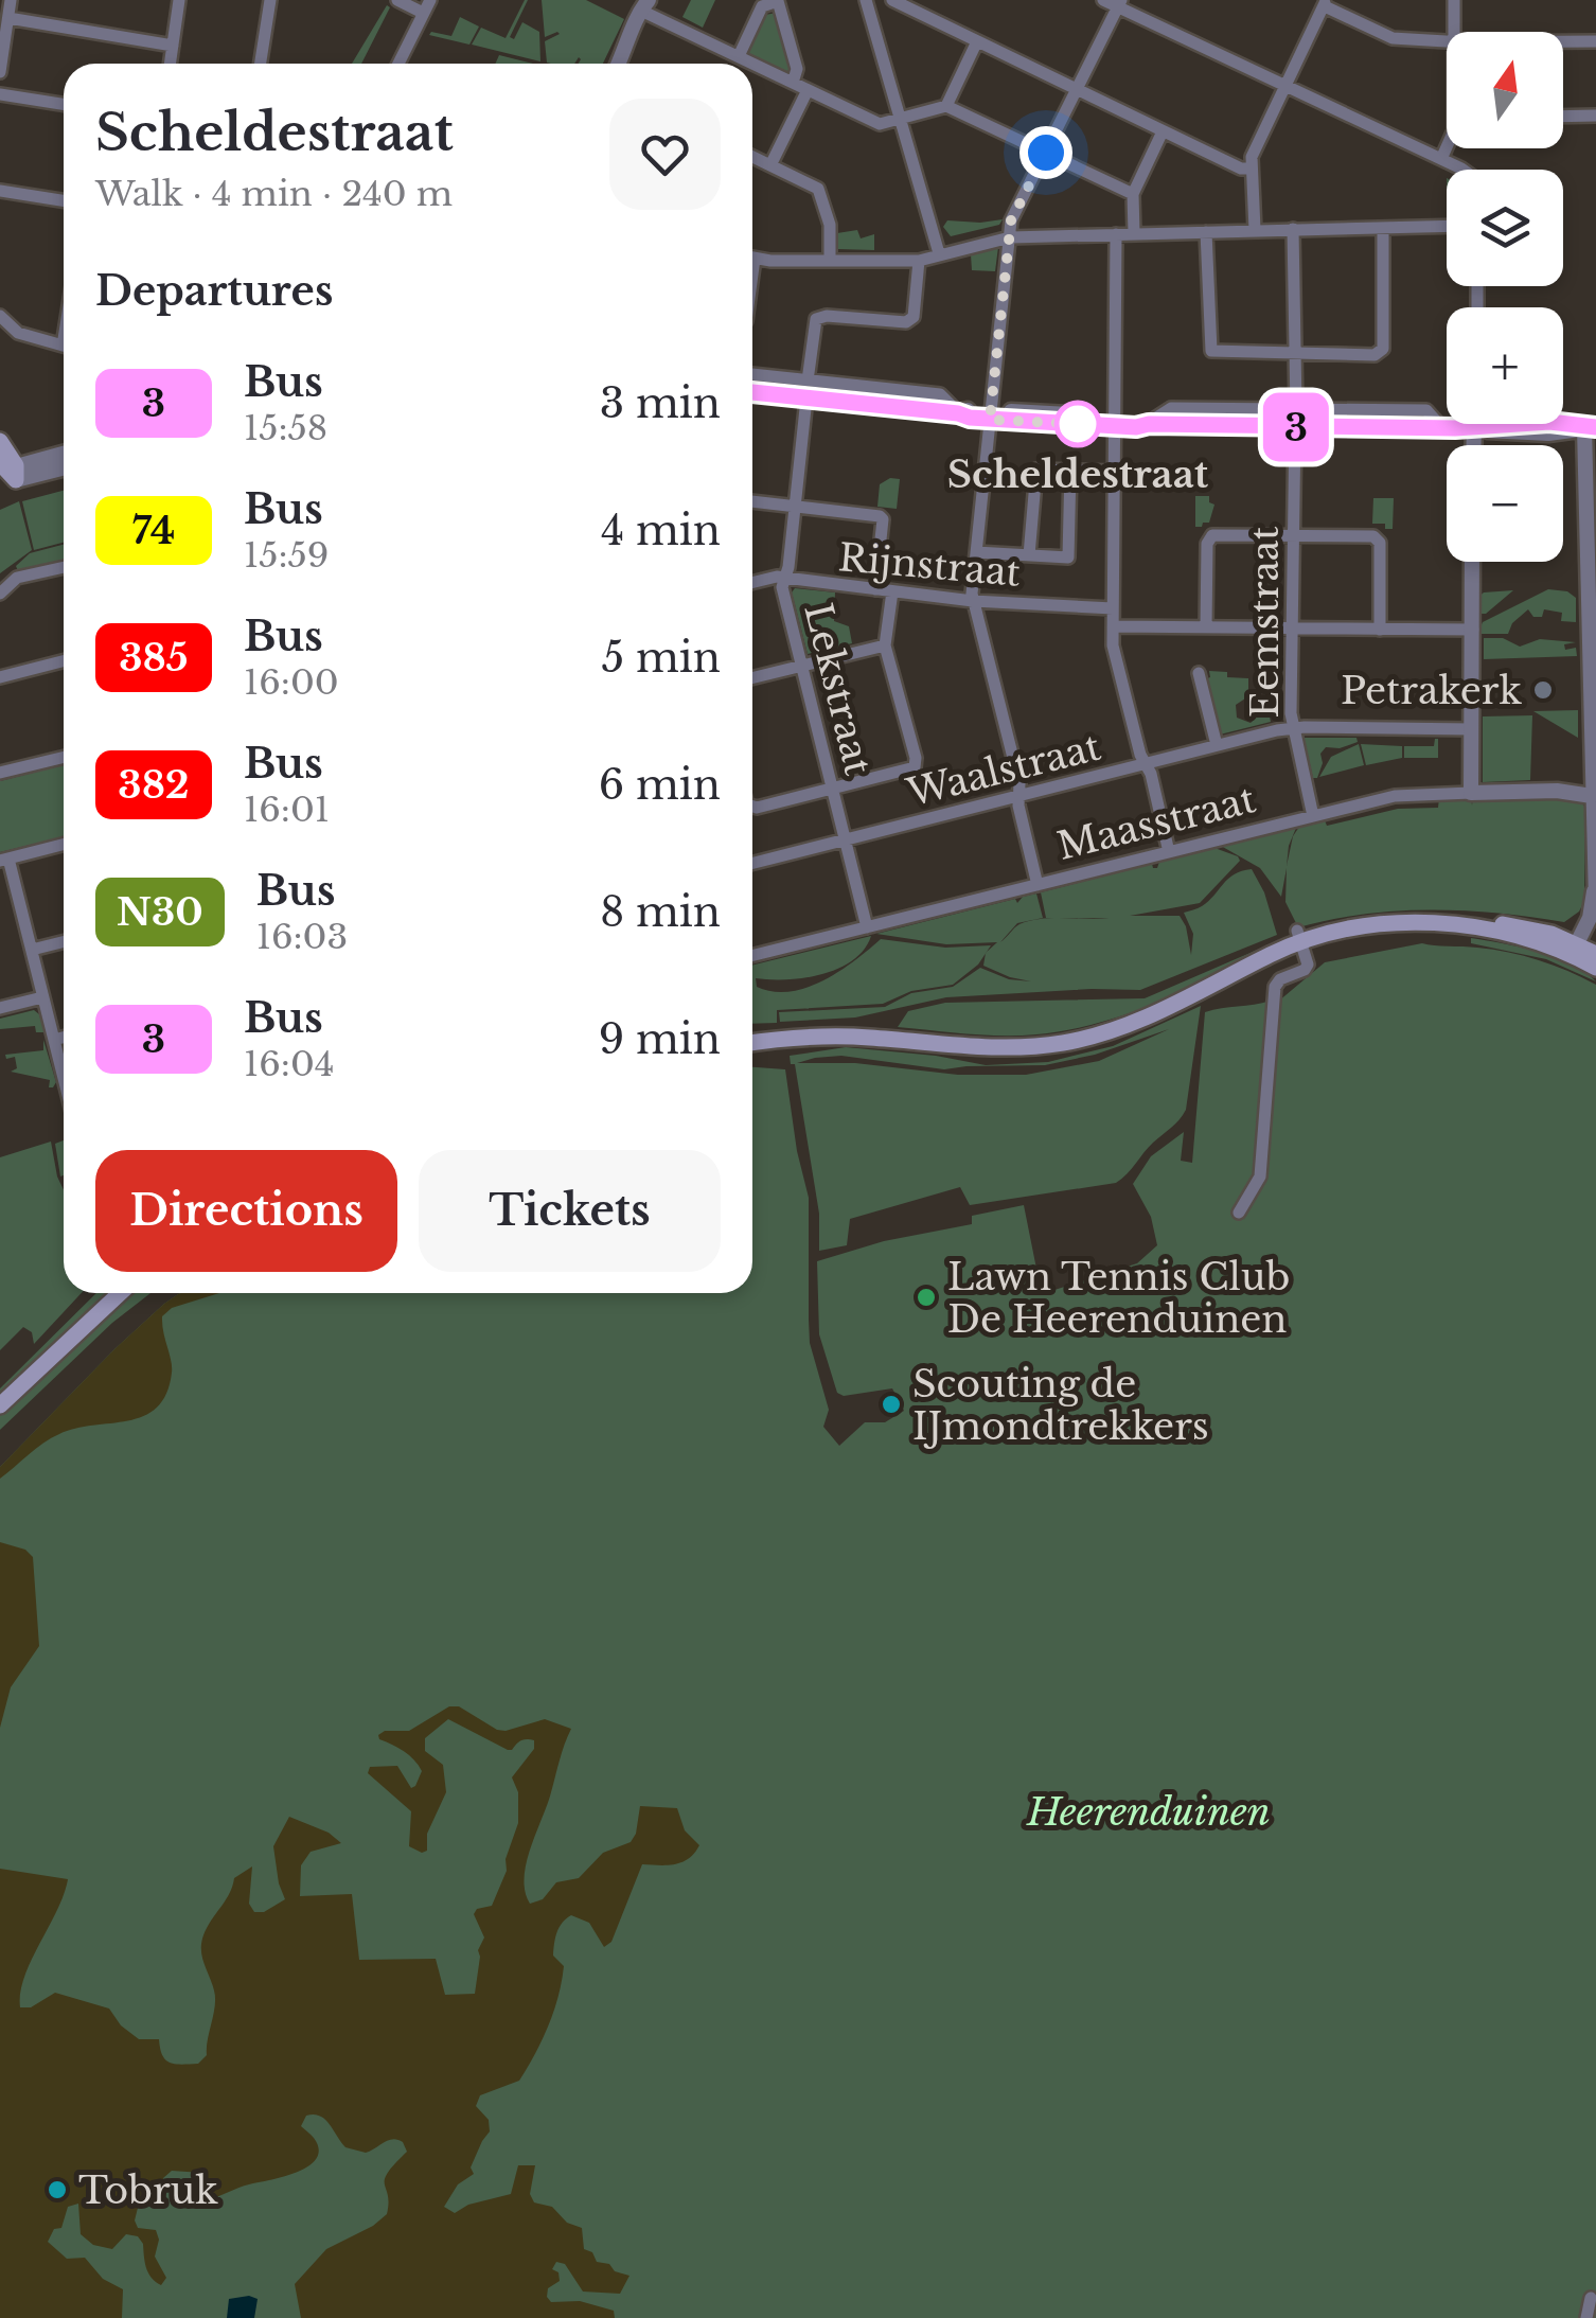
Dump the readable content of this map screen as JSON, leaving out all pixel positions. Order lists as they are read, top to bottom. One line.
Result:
{"streets":{"street":["Rijnstraat","Eemstraat","Lekstraat","Waalstraat","Maasstraat"]},"crossings":[["Rijnstraat","Lekstraat"],["Eemstraat","Waalstraat"],["Eemstraat","Maasstraat"],["Lekstraat","Waalstraat"],["Lekstraat","Maasstraat"]],"parks":["Heerenduinen"],"places":["Scheldestraat","Petrakerk","Lawn Tennis Club De Heerenduinen","Scouting de IJmondtrekkers","Tobruk"],"lines":["bus line 3"],"north":"top","page":{"on_map":"3","map_buttons":["+","−"],"heading":[["Scheldestraat","Walk · 4 min · 240 m"],"Departures"],"list":[{"mark":"3","name":"Bus","note":"15:58","value":"3 min"},{"mark":"74","name":"Bus","note":"15:59","value":"4 min"},{"mark":"385","name":"Bus","note":"16:00","value":"5 min"},{"mark":"382","name":"Bus","note":"16:01","value":"6 min"},{"mark":"N30","name":"Bus","note":"16:03","value":"8 min"},{"mark":"3","name":"Bus","note":"16:04","value":"9 min"}],"buttons":["Directions","Tickets"]}}
